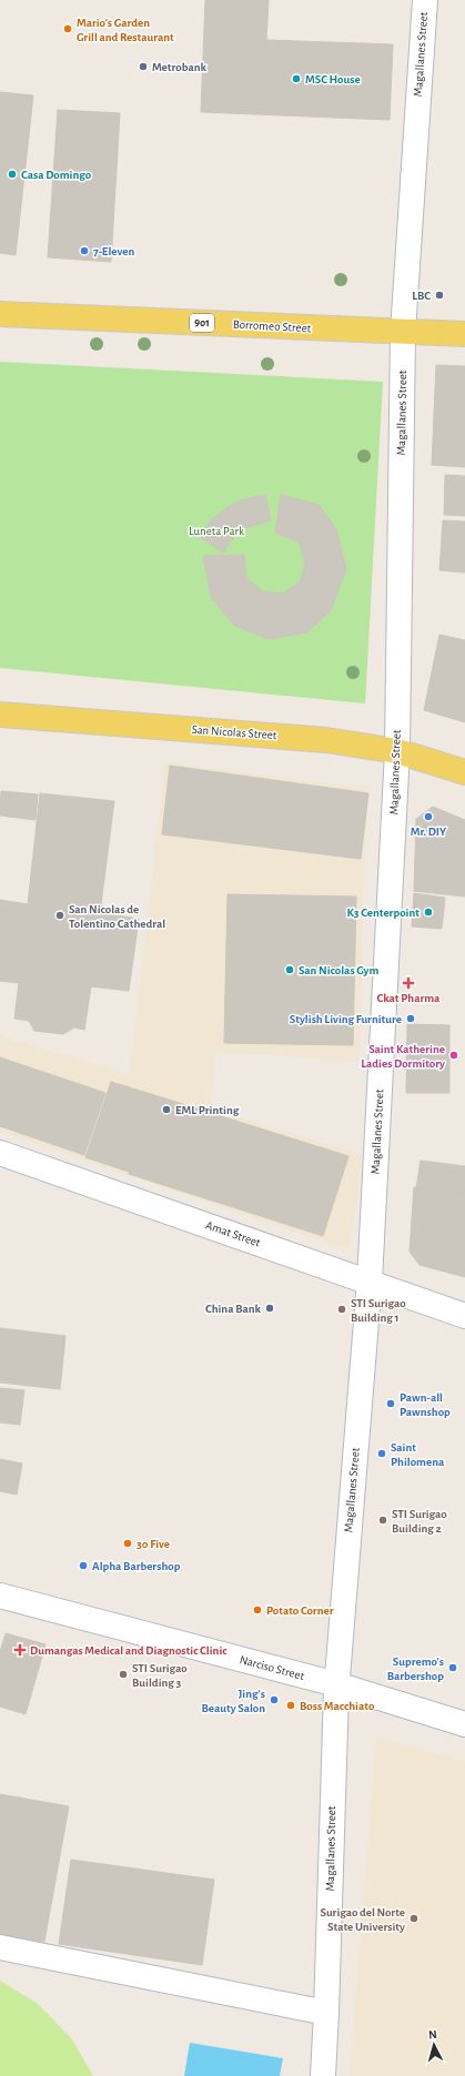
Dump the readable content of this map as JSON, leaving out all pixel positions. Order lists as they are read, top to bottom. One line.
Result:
{"streets":{"main road":["901","Borromeo Street","San Nicolas Street"],"street":["Magallanes Street","Amat Street","Narciso Street"]},"crossings":[["Magallanes Street","Borromeo Street"],["Magallanes Street","San Nicolas Street"],["Magallanes Street","Amat Street"],["Magallanes Street","Narciso Street"]],"parks":["Luneta Park"],"places":{"other":["Mario's Garden Grill and Restaurant","Metrobank","MSC House","Casa Domingo","7-Eleven","LBC","Mr. DIY","K3 Centerpoint","San Nicolas de Tolentino Cathedral","San Nicolas Gym","Stylish Living Furniture","Saint Katherine Ladies Dormitory","EML Printing","China Bank","STI Surigao Building 1","Pawn-all Pawnshop","Saint Philomena","STI Surigao Building 2","30 Five","Alpha Barbershop","Potato Corner","Supremo's Barbershop","STI Surigao Building 3","Jing's Beauty Salon","Boss Macchiato","Surigao del Norte State University"],"health":["Ckat Pharma","Dumangas Medical and Diagnostic Clinic"]},"north":"top"}
